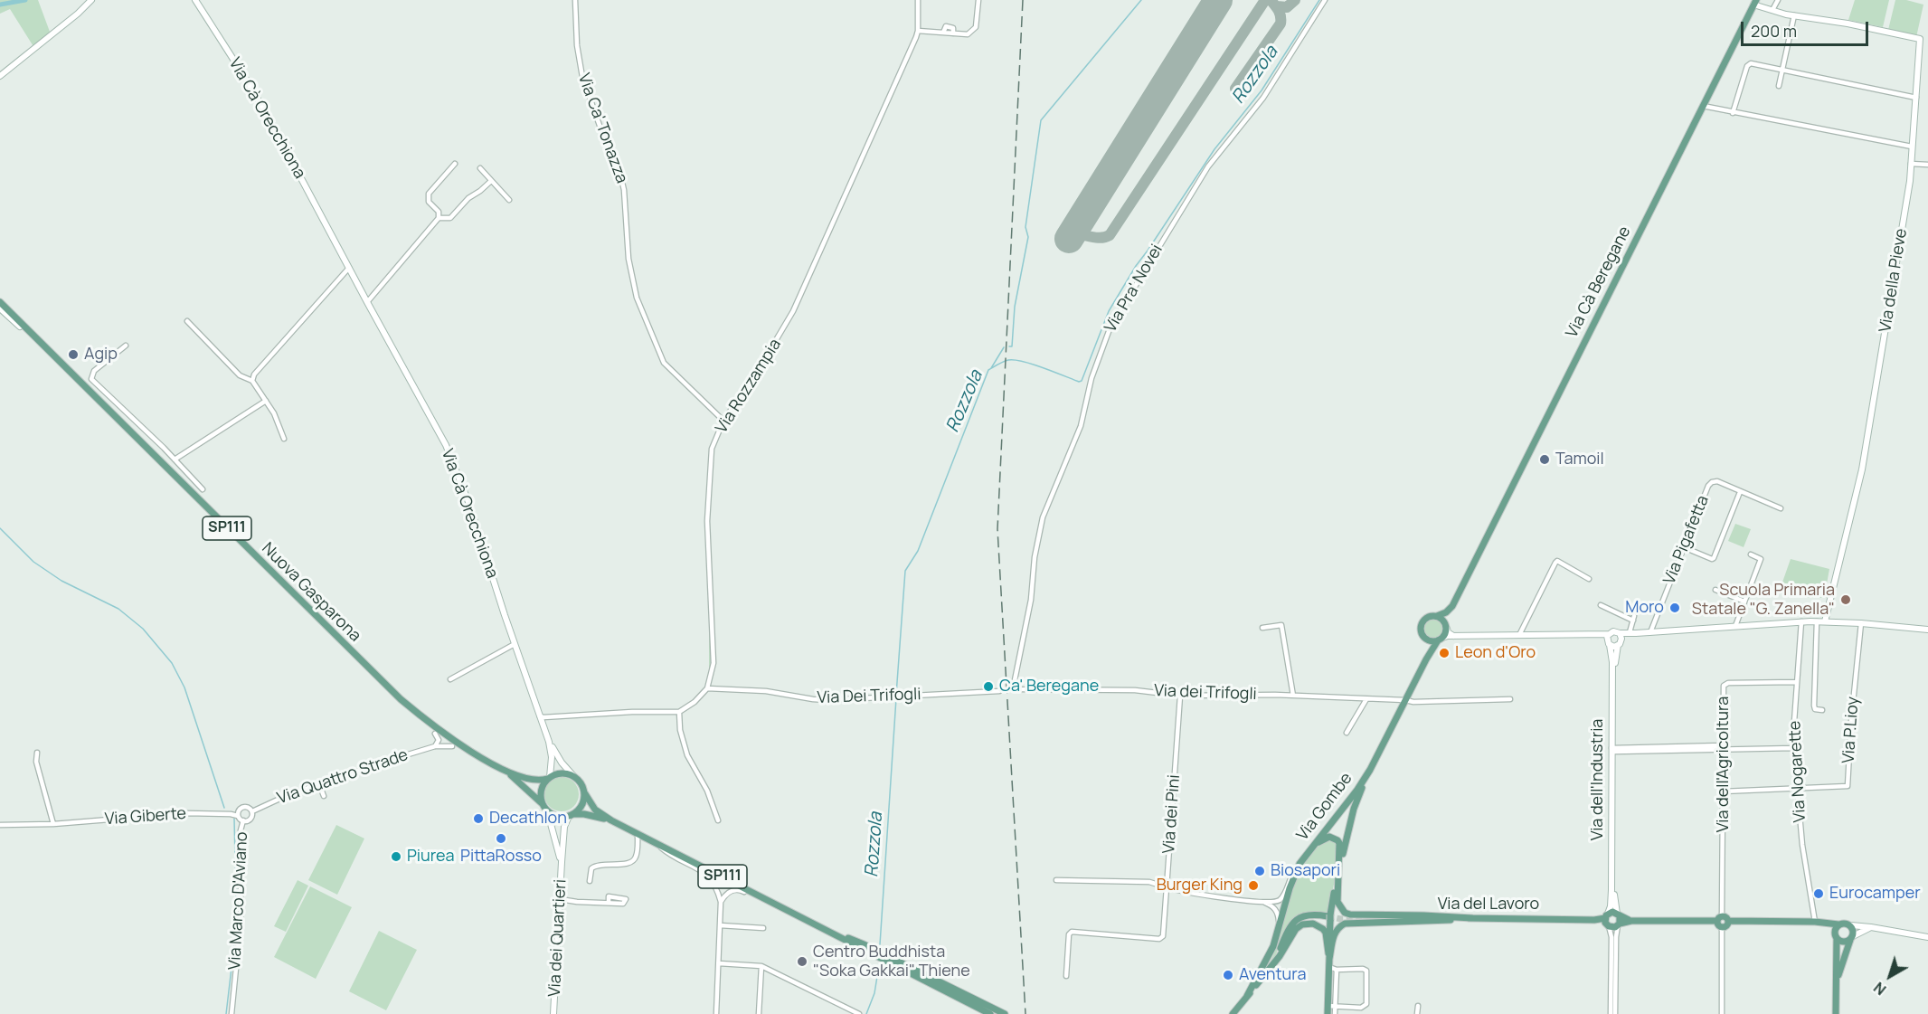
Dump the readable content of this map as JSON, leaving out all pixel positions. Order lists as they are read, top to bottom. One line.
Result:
{"streets":{"main road":["Via Cà Beregane","SP111","Nuova Gasparona","Via Gombe","Via del Lavoro"],"street":["Via Cà Orecchiona","Via Ca' Tonazza","Via della Pieve","Via Pra' Novei","Via Rozzampia","Via Pigafetta","Via dei Trifogli","Via Dei Trifogli","Via P.Lioy","Via dell'Agricoltura","Via Nogarette","Via Quattro Strade","Via dell'Industria","Via dei Pini","Via Giberte","Via Marco D'Aviano","Via dei Quartieri"]},"crossings":[["Via Cà Orecchiona","SP111"],["Via Cà Orecchiona","Nuova Gasparona"],["Via Cà Orecchiona","Via dei Quartieri"],["Via Ca' Tonazza","Via Rozzampia"],["Via Pra' Novei","Via dei Trifogli"],["Via Rozzampia","Via Dei Trifogli"],["SP111","Nuova Gasparona"],["SP111","Via dei Quartieri"],["Nuova Gasparona","Via dei Quartieri"],["Via dei Trifogli","Via Gombe"],["Via dei Trifogli","Via dei Pini"],["Via P.Lioy","Via Nogarette"],["Via dell'Agricoltura","Via Nogarette"],["Via Quattro Strade","Via Giberte"],["Via Quattro Strade","Via Marco D'Aviano"],["Via dell'Industria","Via del Lavoro"],["Via Giberte","Via Marco D'Aviano"]],"water":["Rozzola"],"places":["Agip","Tamoil","Scuola Primaria Statale \"G. Zanella\"","Moro","Leon d'Oro","Ca' Beregane","Decathlon","PittaRosso","Piurea","Biosapori","Burger King","Eurocamper","Centro Buddhista \"Soka Gakkai\" Thiene","Aventura"],"scale_bar":"200 m","north":"bottom left"}
